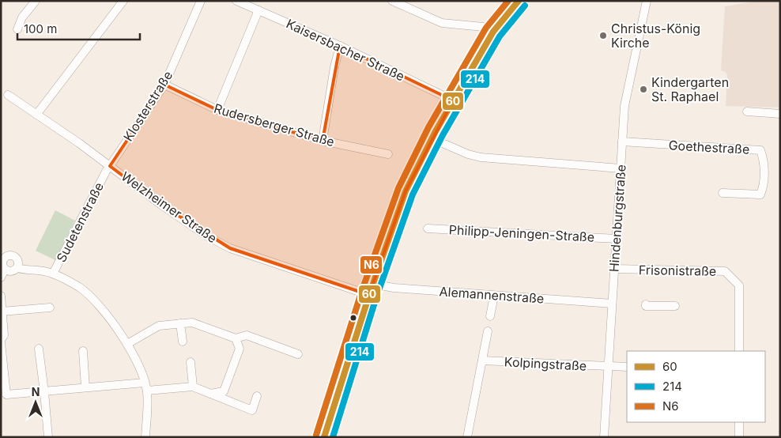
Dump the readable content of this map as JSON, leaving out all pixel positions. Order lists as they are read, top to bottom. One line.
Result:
{"streets":{"street":["Kaisersbacher Straße","Klosterstraße","Rudersberger Straße","Goethestraße","Welzheimer Straße","Hindenburgstraße","Sudetenstraße","Philipp-Jeningen-Straße","Frisonistraße","Alemannenstraße","Kolpingstraße"]},"crossings":[["Klosterstraße","Rudersberger Straße"],["Klosterstraße","Welzheimer Straße"],["Klosterstraße","Sudetenstraße"],["Goethestraße","Hindenburgstraße"],["Welzheimer Straße","Sudetenstraße"],["Hindenburgstraße","Philipp-Jeningen-Straße"],["Hindenburgstraße","Frisonistraße"],["Hindenburgstraße","Alemannenstraße"],["Hindenburgstraße","Kolpingstraße"]],"places":["Christus-König Kirche","Kindergarten St. Raphael"],"lines":["transit line 60","transit line N6","transit line 214"],"legend":["60","214","N6"],"scale_bar":"100 m","north":"top"}
